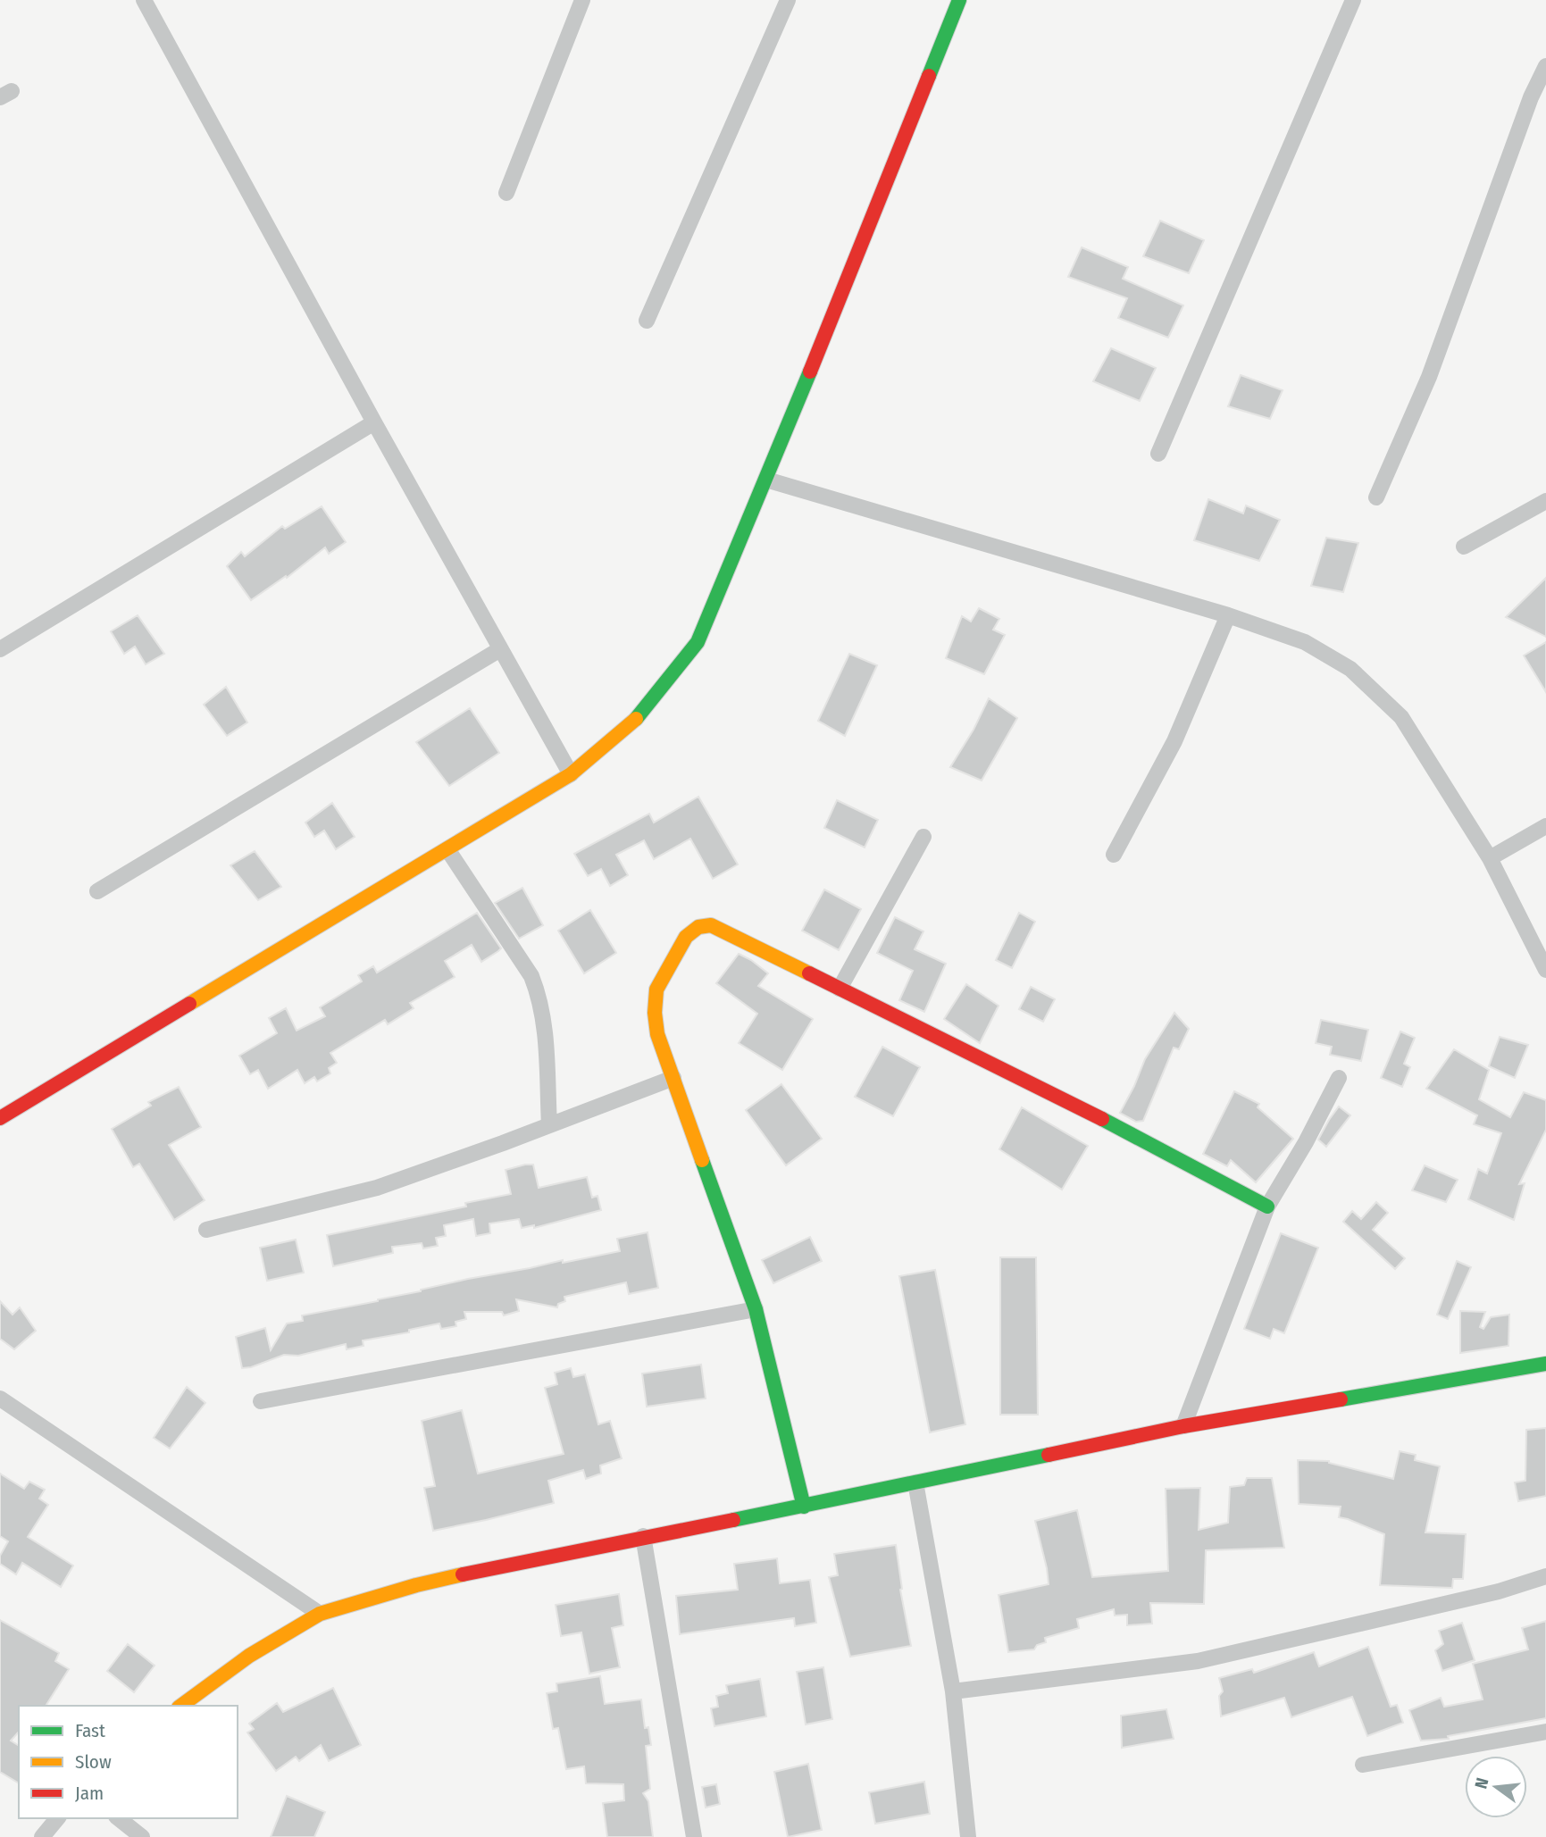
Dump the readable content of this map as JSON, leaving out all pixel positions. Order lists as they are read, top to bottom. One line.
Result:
{"legend":["Fast","Slow","Jam"],"north":"left"}
